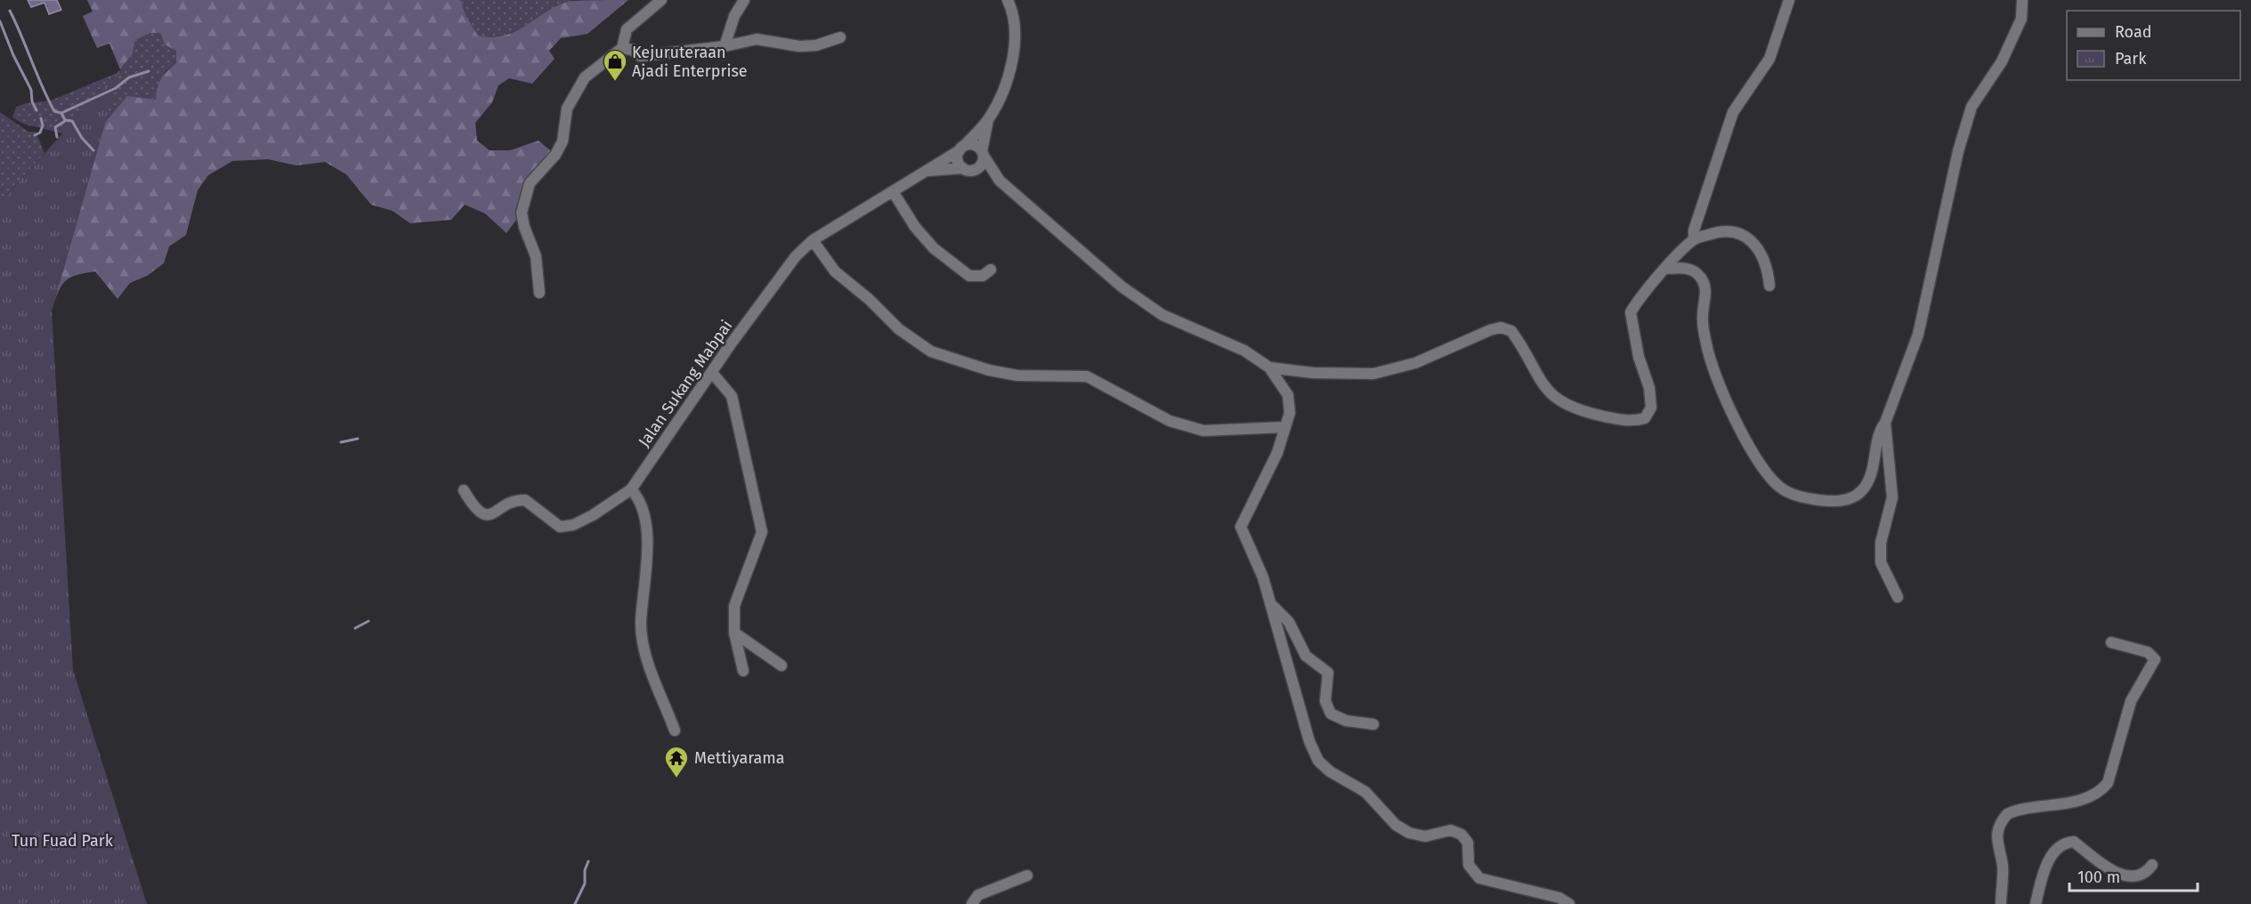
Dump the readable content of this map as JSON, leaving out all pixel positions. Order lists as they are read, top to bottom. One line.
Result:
{"streets":{"street":["Jalan Sukang Mabpai"]},"parks":["Tun Fuad Park"],"places":{"shop":["Kejuruteraan Ajadi Enterprise"],"temple":["Mettiyarama"]},"legend":["Road","Park"],"scale_bar":"100 m"}
